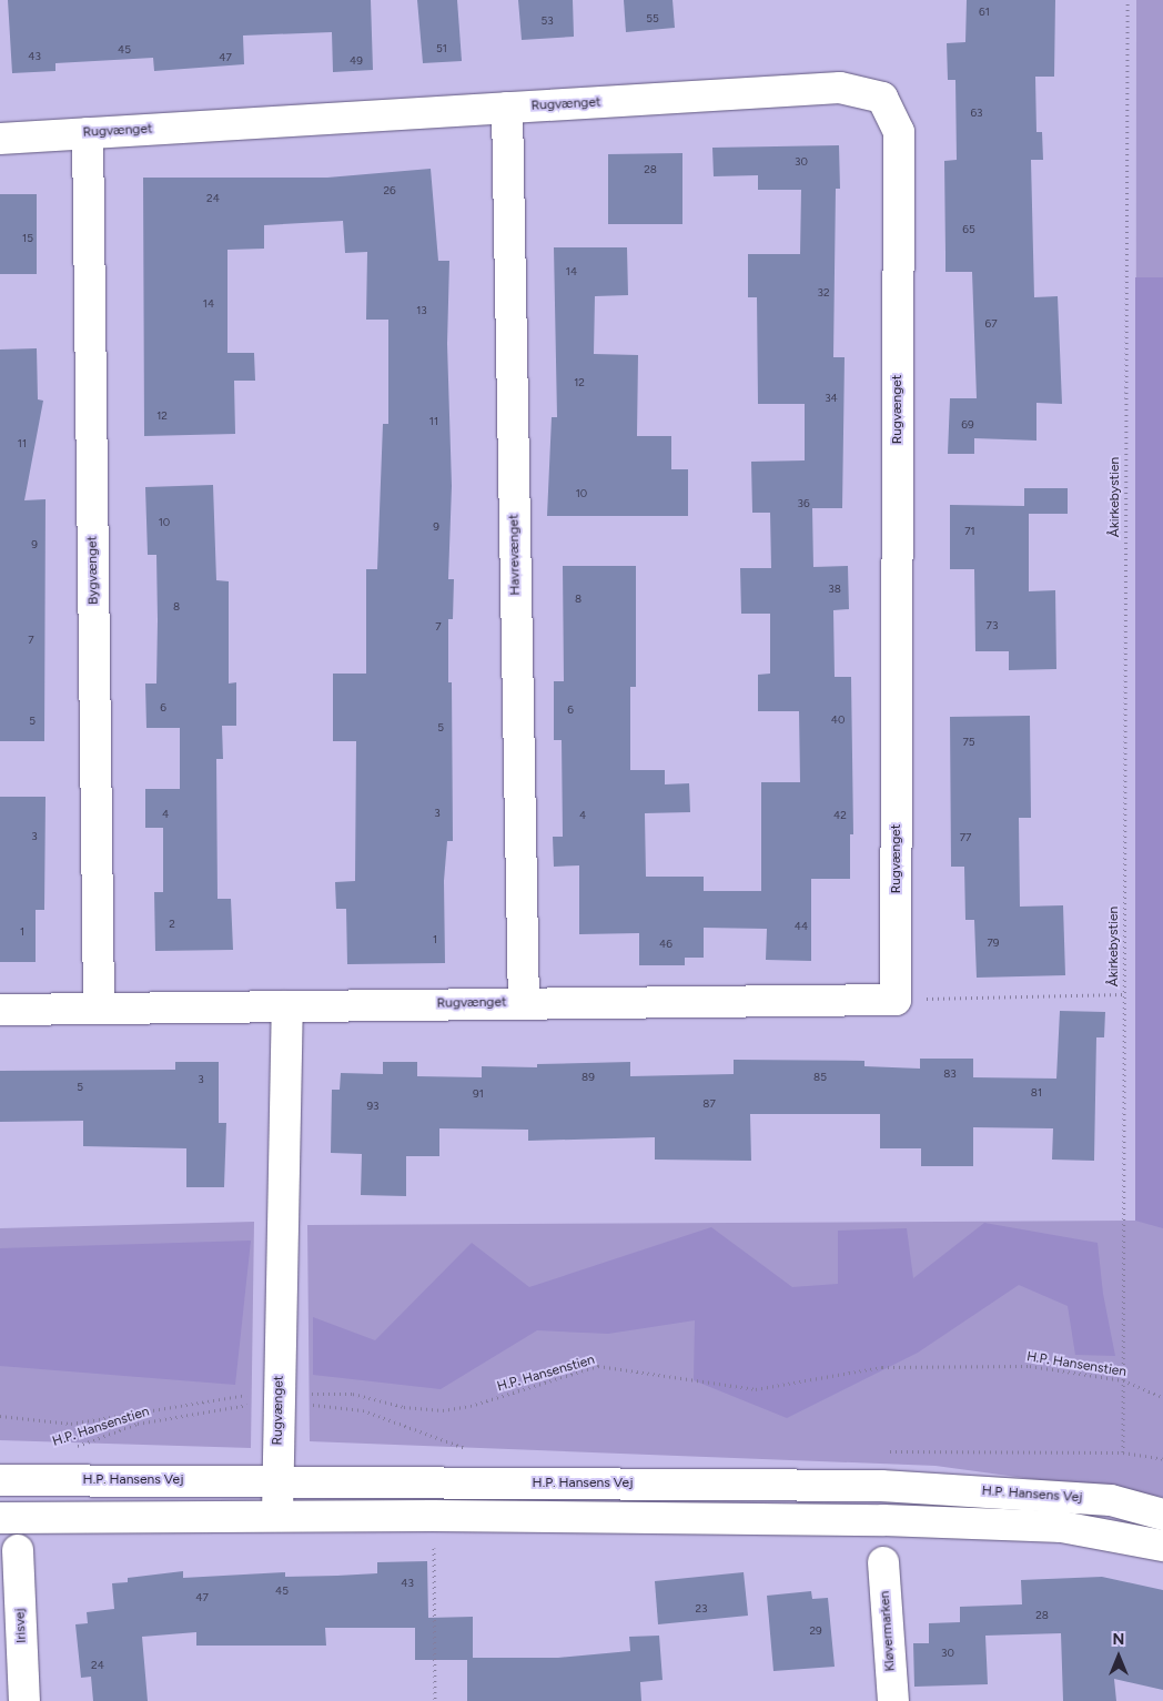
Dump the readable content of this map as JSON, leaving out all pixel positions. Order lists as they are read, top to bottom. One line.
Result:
{"streets":{"street":["Rugvænget","Havrevænget","Bygvænget","H.P. Hansens Vej","Irisvej","Kløvermarken"],"path":["Åkirkebystien","H.P. Hansenstien"]},"crossings":[["Rugvænget","Åkirkebystien"],["Rugvænget","Havrevænget"],["Rugvænget","Bygvænget"],["Rugvænget","H.P. Hansenstien"],["Rugvænget","H.P. Hansens Vej"],["Åkirkebystien","H.P. Hansenstien"]],"house_numbers":["61","55","53","51","45","43","47","49","63","30","28","26","24","65","15","14","32","14","13","67","12","34","12","11","69","11","10","36","10","9","71","9","38","8","8","73","7","7","6","6","40","5","5","75","3","4","4","42","3","77","2","44","1","1","79","46","83","89","85","3","5","81","91","87","93","43","45","47","23","28","29","30","24"],"north":"top"}
